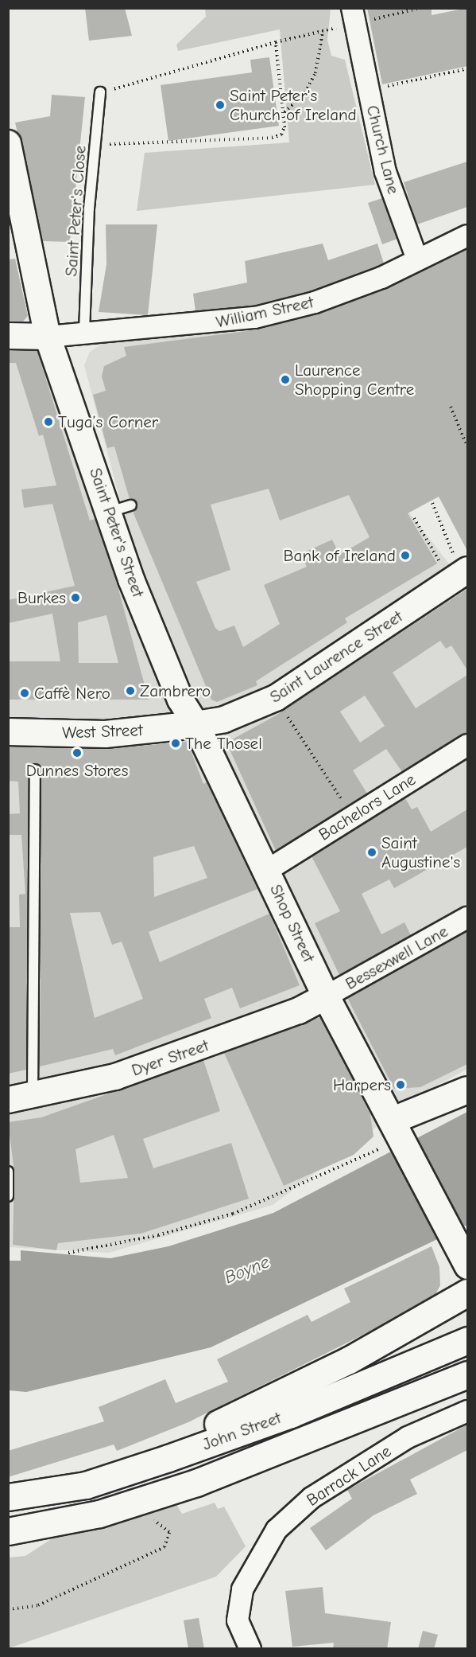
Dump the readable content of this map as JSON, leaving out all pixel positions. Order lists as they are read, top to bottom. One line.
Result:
{"streets":{"main road":["West Street","Shop Street","John Street"],"street":["Church Lane","William Street","Saint Peter's Street","Saint Laurence Street","Bachelors Lane","Bessexwell Lane","Dyer Street","Barrack Lane"],"lane":["Saint Peter's Close"]},"crossings":[["Church Lane","William Street"],["Saint Peter's Close","William Street"],["William Street","Saint Peter's Street"],["Saint Peter's Street","Saint Laurence Street"],["Saint Peter's Street","West Street"],["Saint Peter's Street","Shop Street"],["Saint Laurence Street","West Street"],["Saint Laurence Street","Shop Street"],["West Street","Shop Street"],["Bachelors Lane","Shop Street"],["Shop Street","Bessexwell Lane"],["Shop Street","Dyer Street"],["Bessexwell Lane","Dyer Street"]],"water":["Boyne"],"places":["Saint Peter's Church of Ireland","Laurence Shopping Centre","Tuga’s Corner","Bank of Ireland","Burkes","Zambrero","Caffè Nero","The Thosel","Dunnes Stores","Saint Augustine's","Harpers"]}
